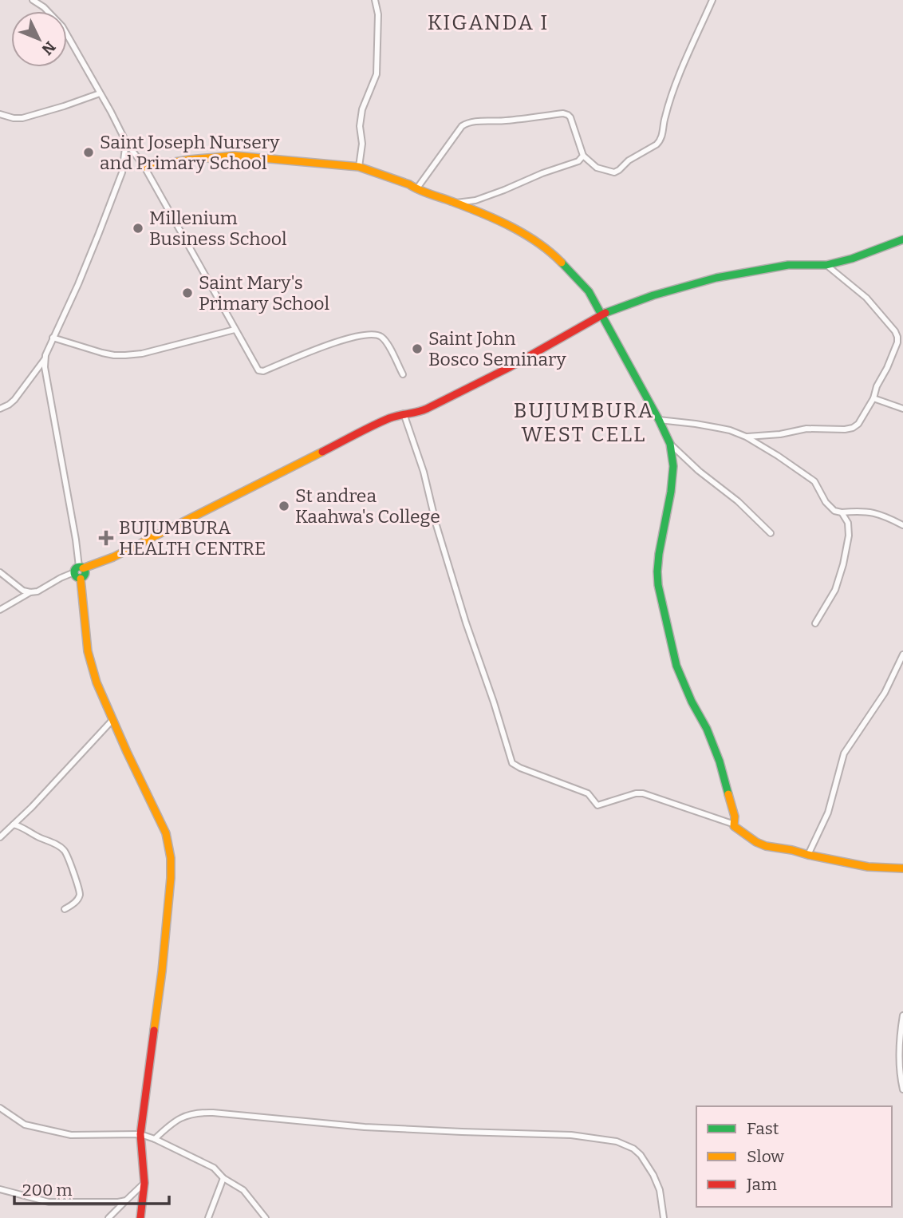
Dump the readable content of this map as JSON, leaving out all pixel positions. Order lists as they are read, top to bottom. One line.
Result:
{"districts":["KIGANDA I","BUJUMBURA WEST CELL"],"places":{"other":["Saint Joseph Nursery and Primary School","Millenium Business School","Saint Mary's Primary School","Saint John Bosco Seminary","St andrea Kaahwa's College"],"health":["BUJUMBURA HEALTH CENTRE"]},"legend":["Fast","Slow","Jam"],"scale_bar":"200 m","north":"bottom right"}
